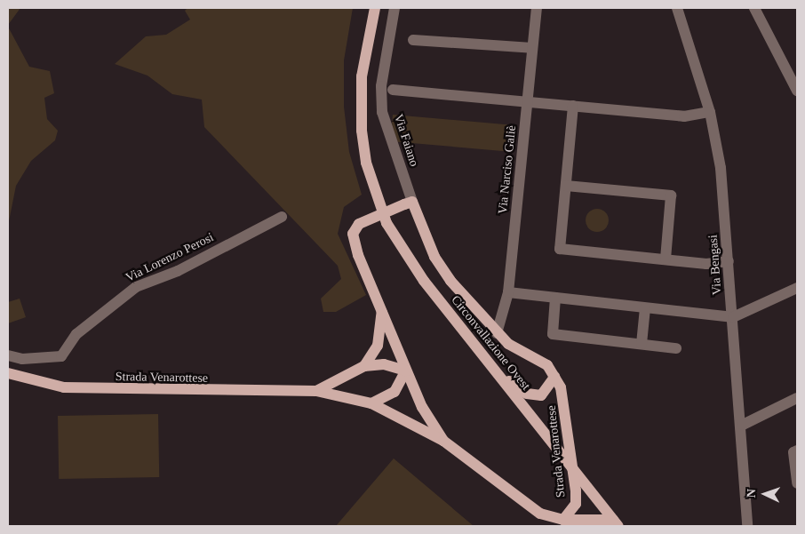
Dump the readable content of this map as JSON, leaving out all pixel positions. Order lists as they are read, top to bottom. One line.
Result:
{"streets":{"main road":["Circonvallazione Ovest","Strada Venarottese"],"street":["Via Faiano","Via Narciso Galiè","Via Lorenzo Perosi","Via Bengasi"]},"crossings":[["Via Faiano","Strada Venarottese"],["Via Narciso Galiè","Strada Venarottese"],["Circonvallazione Ovest","Strada Venarottese"]],"north":"left"}
